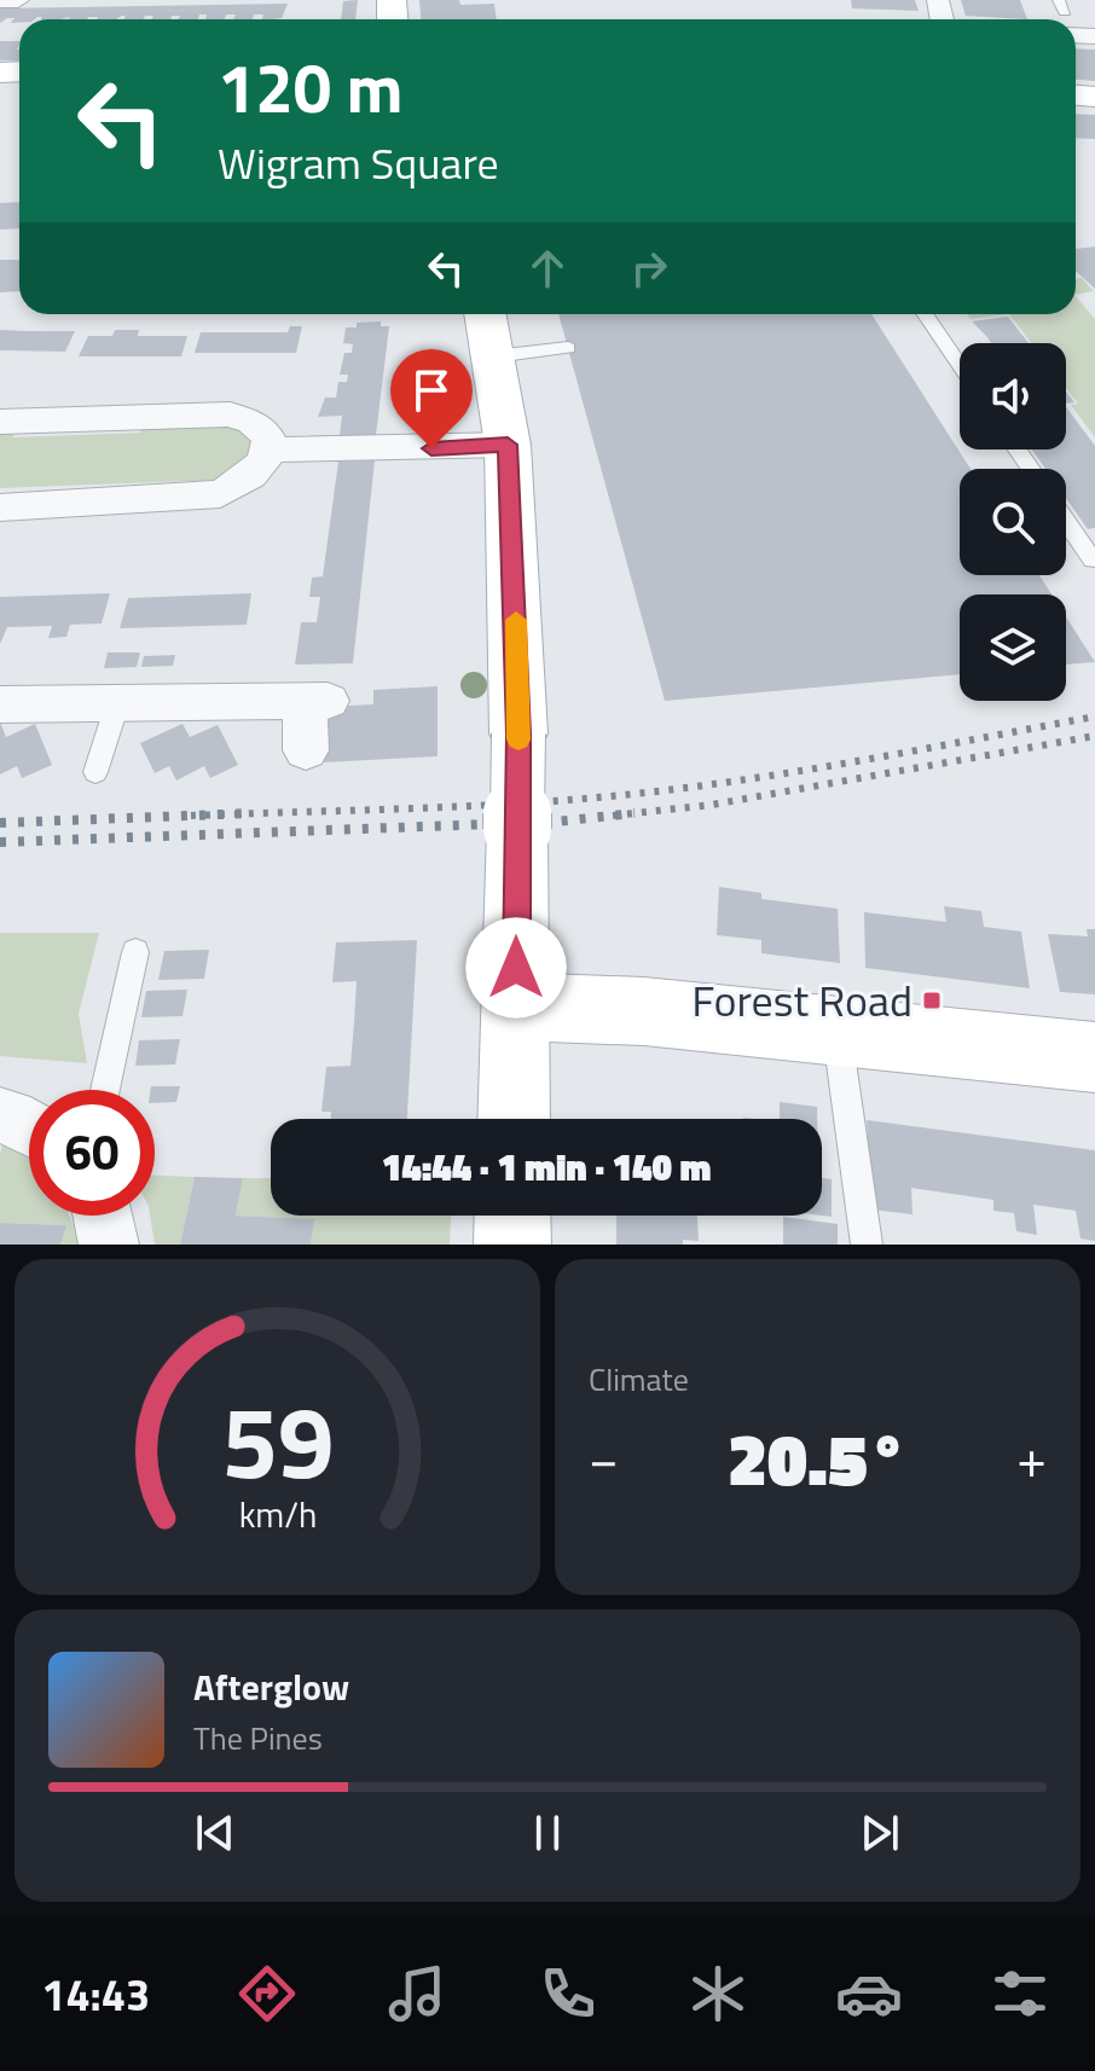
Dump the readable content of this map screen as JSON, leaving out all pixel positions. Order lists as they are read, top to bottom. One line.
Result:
{"places":{"transit":["Forest Road"]},"page":{"turn":["120 m","Wigram Square"],"limit":"60","trip":"14:44 · 1 min · 140 m","tile":"Climate","heat":["−","20.5°","+"],"song":["Afterglow","The Pines"],"tabs":"14:43","gauge":["59","km/h"]}}
